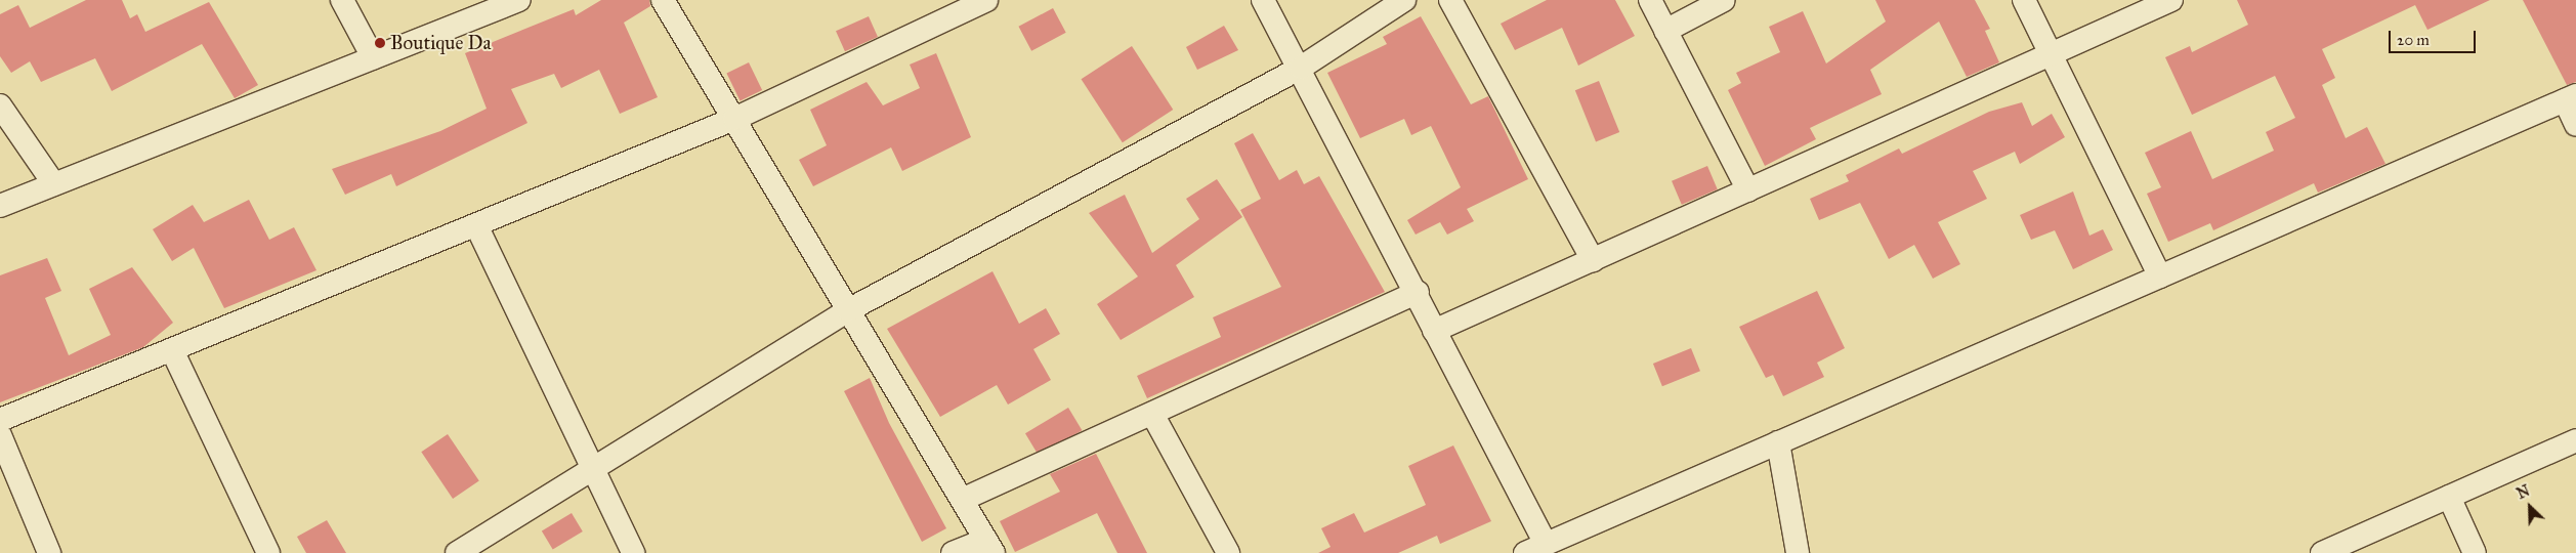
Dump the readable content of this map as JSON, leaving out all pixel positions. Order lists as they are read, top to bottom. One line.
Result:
{"places":["Boutique Da"],"scale_bar":"20 m","north":"top left"}
